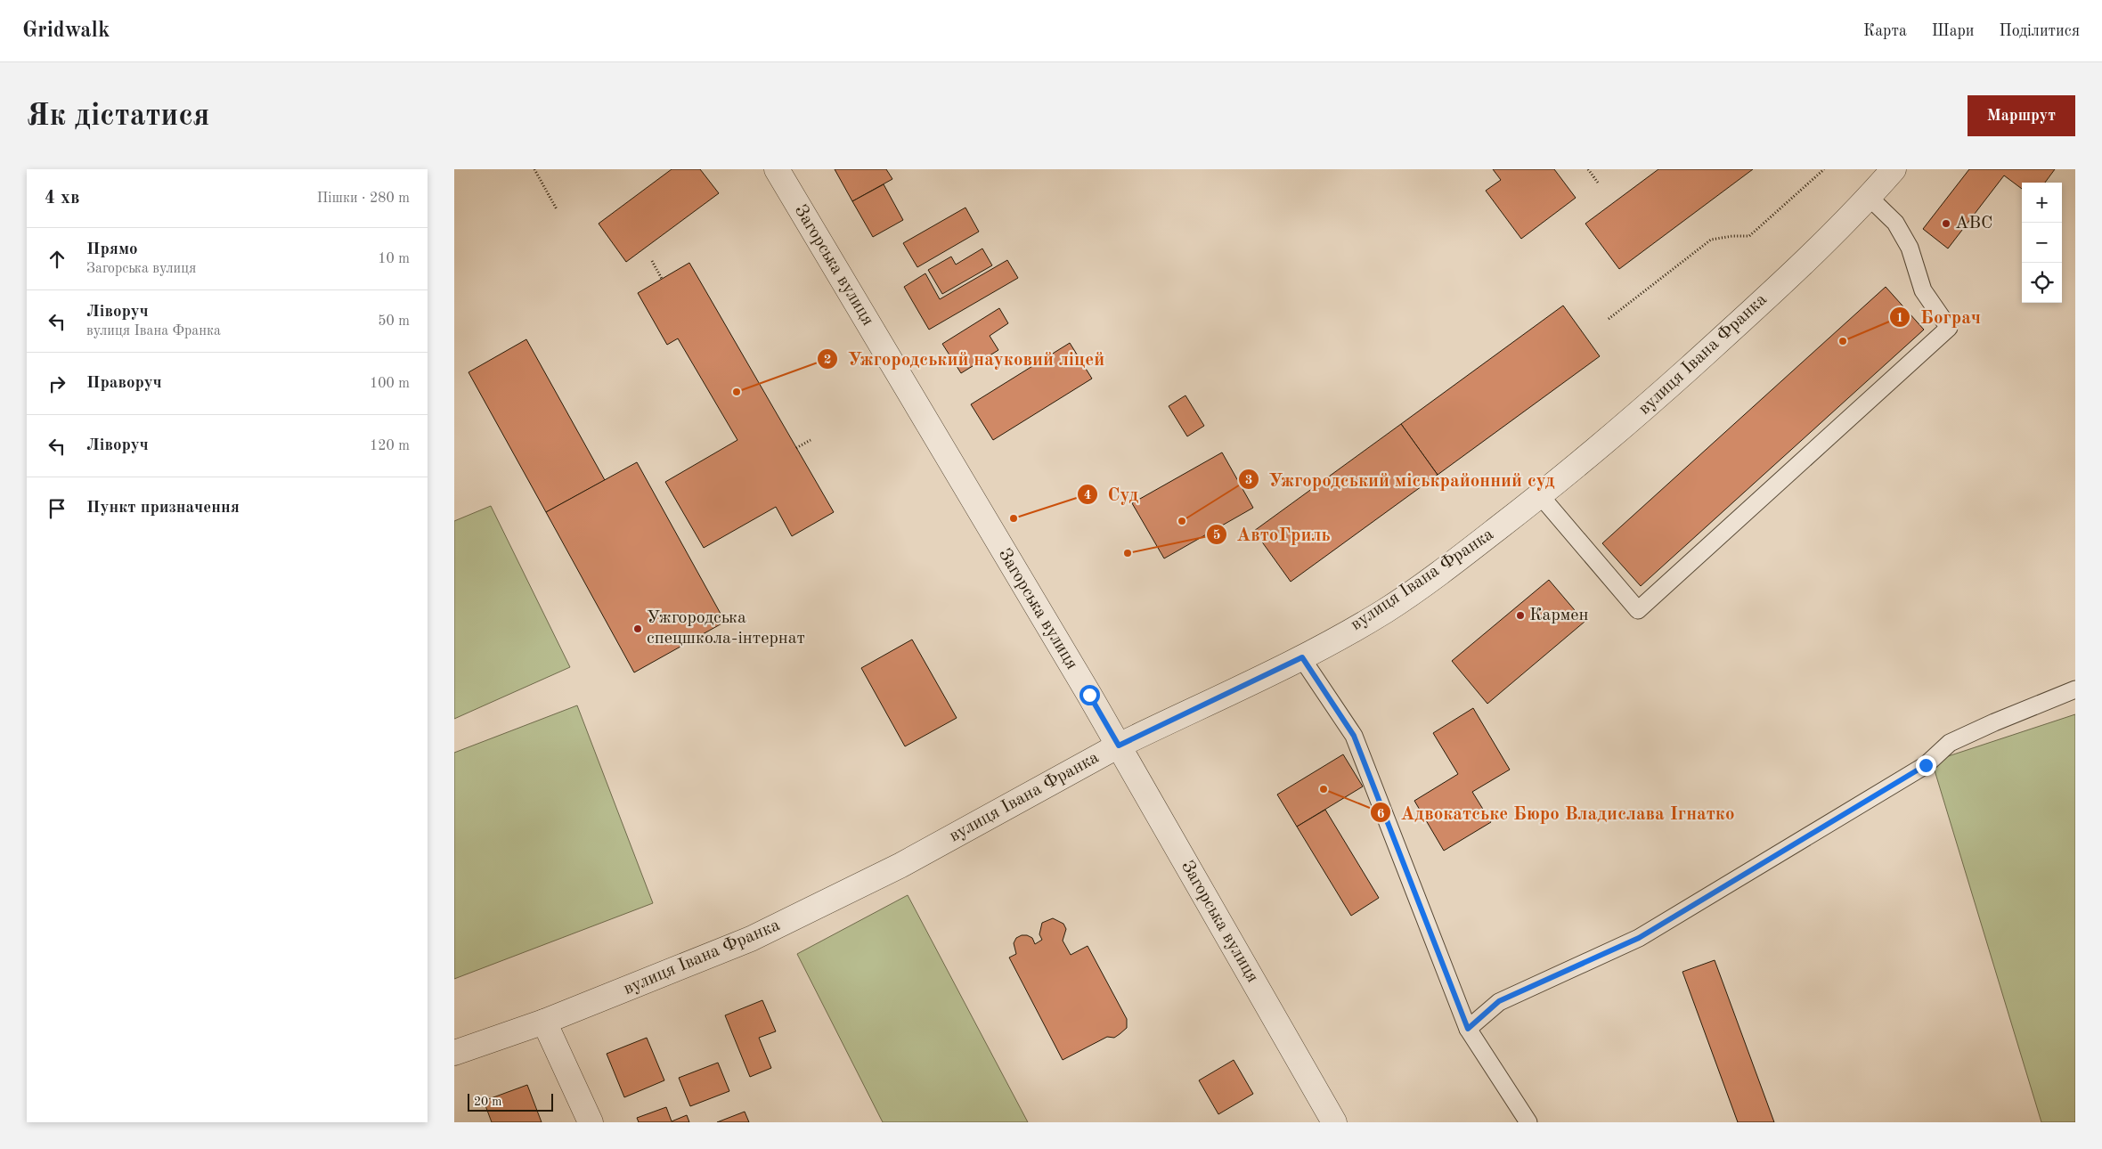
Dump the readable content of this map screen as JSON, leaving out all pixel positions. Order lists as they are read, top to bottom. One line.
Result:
{"streets":{"street":["Загорська вулиця","вулиця Івана Франка"]},"crossings":[["Загорська вулиця","вулиця Івана Франка"]],"places":["ABC","Бограч","Ужгородський науковий ліцей","Суд","Ужгородський міськрайонний суд","АвтоГриль","Кармен","Ужгородська спецшкола-інтернат","Адвокатське Бюро Владислава Ігнатко"],"scale_bar":"20 m","page":{"header":"Gridwalk","nav":["Карта","Шари","Поділитися"],"buttons":"Маршрут","title":"Як дістатися","heading":["4 хв","Пішки · 280 m"],"map_buttons":["+","−"],"list":[["Прямо","Загорська вулиця","10 m"],["Ліворуч","вулиця Івана Франка","50 m"],["Праворуч","100 m"],["Ліворуч","120 m"],"Пункт призначення"],"scale":"20 m"}}
